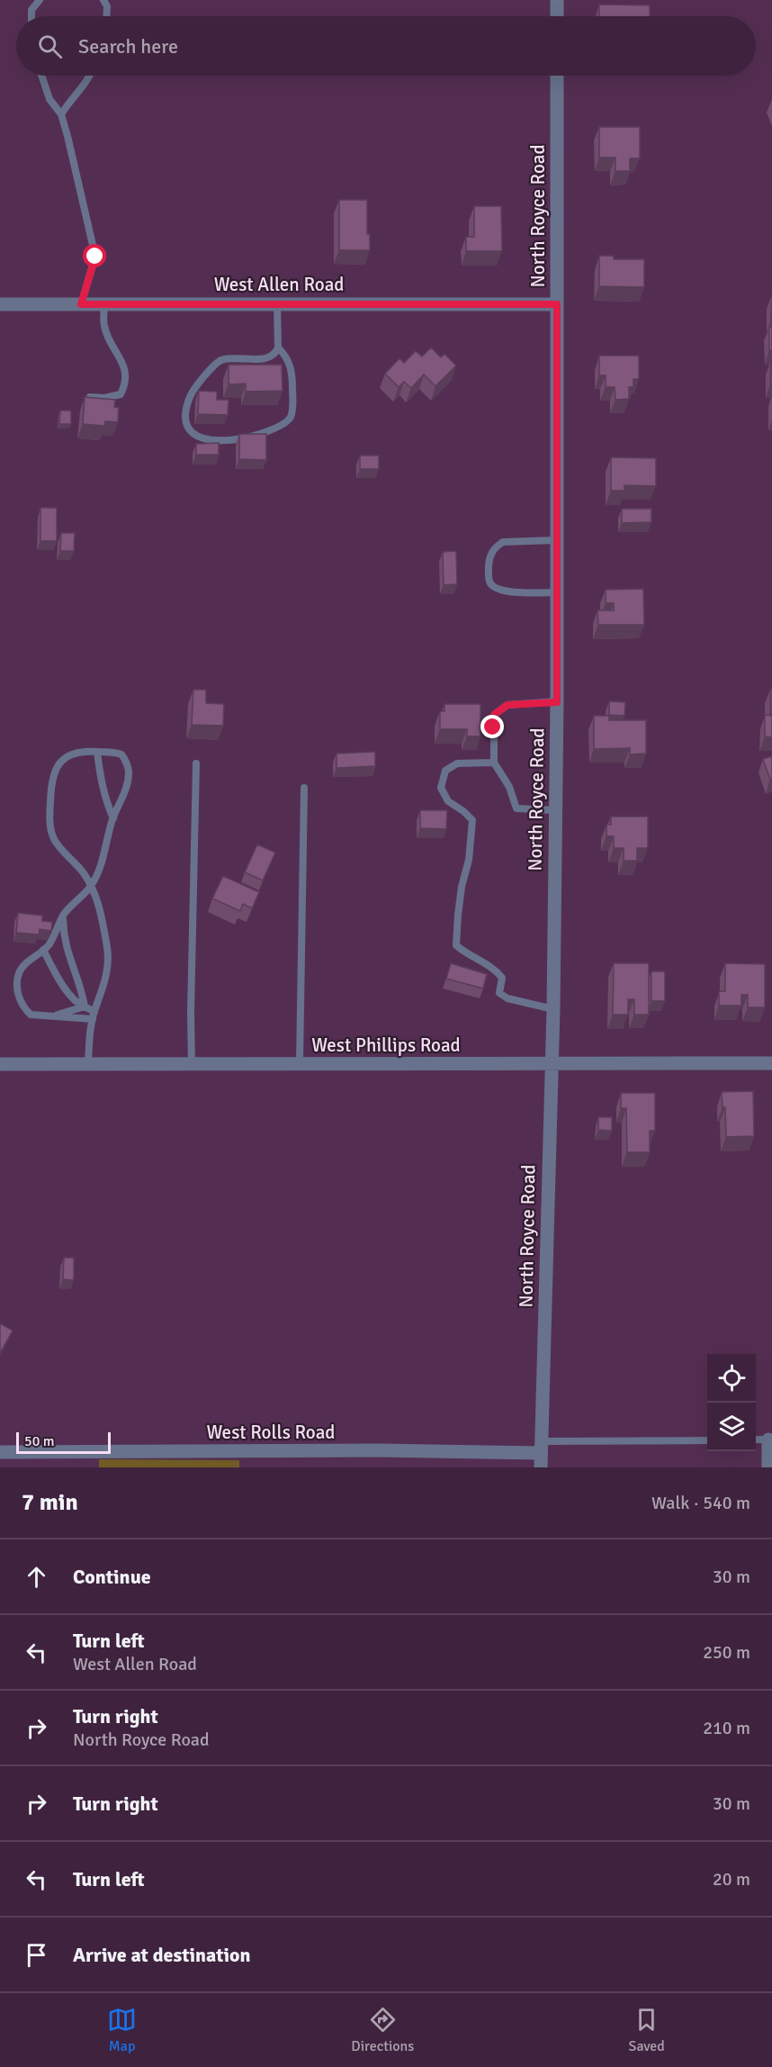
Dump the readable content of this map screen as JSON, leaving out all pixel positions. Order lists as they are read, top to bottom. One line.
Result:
{"streets":{"street":["North Royce Road","West Allen Road","West Phillips Road","West Rolls Road"]},"crossings":[["North Royce Road","West Allen Road"],["North Royce Road","West Phillips Road"],["North Royce Road","West Rolls Road"]],"scale_bar":"50 m","page":{"search":"Search here","scale":"50 m","heading":["7 min","Walk · 540 m"],"list":[["Continue","30 m"],["Turn left","West Allen Road","250 m"],["Turn right","North Royce Road","210 m"],["Turn right","30 m"],["Turn left","20 m"],"Arrive at destination"],"nav":["Map","Directions","Saved"]}}
